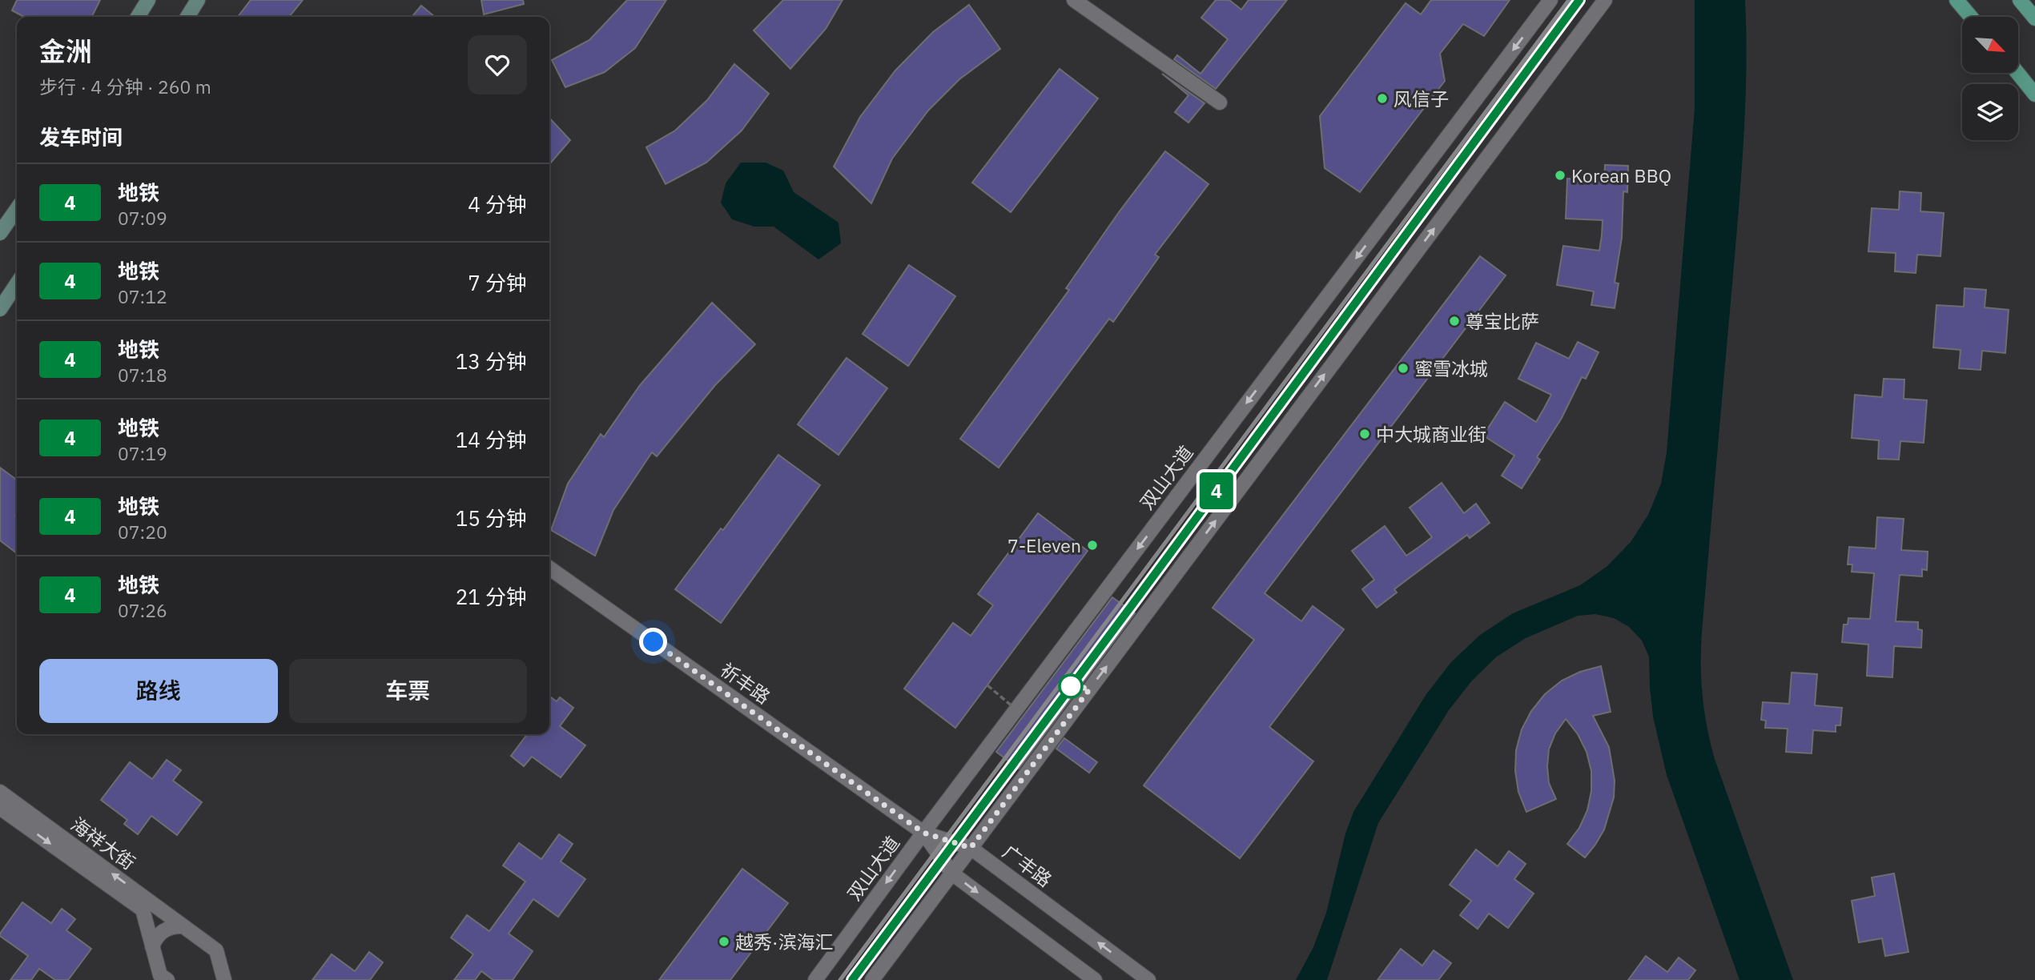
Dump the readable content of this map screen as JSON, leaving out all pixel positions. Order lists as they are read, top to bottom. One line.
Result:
{"streets":{"street":["双山大道","祈丰路","海祥大街","广丰路"]},"crossings":[["双山大道","祈丰路"],["双山大道","广丰路"],["祈丰路","广丰路"]],"places":["风信子","Korean BBQ","尊宝比萨","蜜雪冰城","中大城商业街","7-Eleven","越秀·滨海汇"],"lines":["metro line 4"],"north":"bottom right","page":{"on_map":"4","heading":[["金洲","步行 · 4 分钟 · 260 m"],"发车时间"],"list":[{"mark":"4","name":"地铁","note":"07:09","value":"4 分钟"},{"mark":"4","name":"地铁","note":"07:12","value":"7 分钟"},{"mark":"4","name":"地铁","note":"07:18","value":"13 分钟"},{"mark":"4","name":"地铁","note":"07:19","value":"14 分钟"},{"mark":"4","name":"地铁","note":"07:20","value":"15 分钟"},{"mark":"4","name":"地铁","note":"07:26","value":"21 分钟"}],"buttons":["路线","车票"]}}
